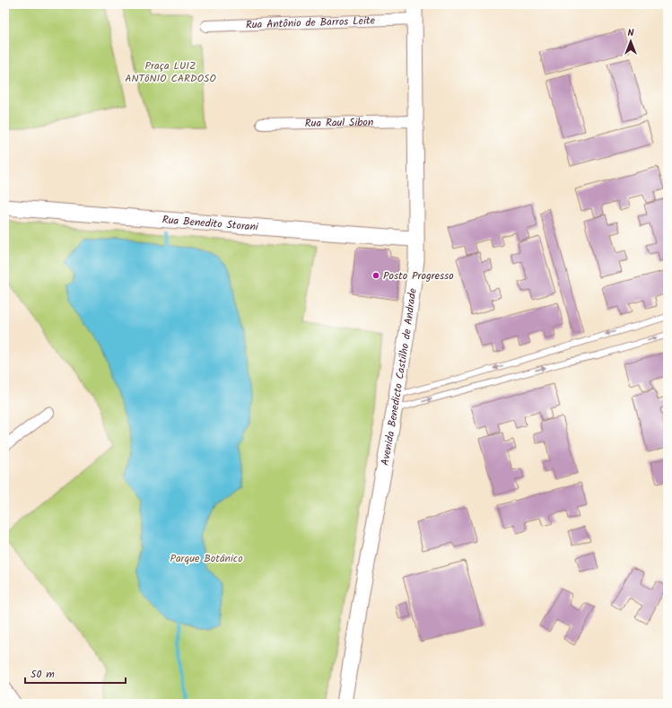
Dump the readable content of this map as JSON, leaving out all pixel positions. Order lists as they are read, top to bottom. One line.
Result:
{"streets":{"main road":["Rua Benedito Storani","Avenida Benedicto Castilho de Andrade"],"street":["Rua Antônio de Barros Leite","Rua Raul Sibon"]},"crossings":[["Rua Antônio de Barros Leite","Avenida Benedicto Castilho de Andrade"],["Rua Raul Sibon","Avenida Benedicto Castilho de Andrade"],["Rua Benedito Storani","Avenida Benedicto Castilho de Andrade"]],"parks":["Praça LUIZ ANTôNIO CARDOSO","Parque Botânico"],"places":["Posto Progresso"],"scale_bar":"50 m","north":"top"}
